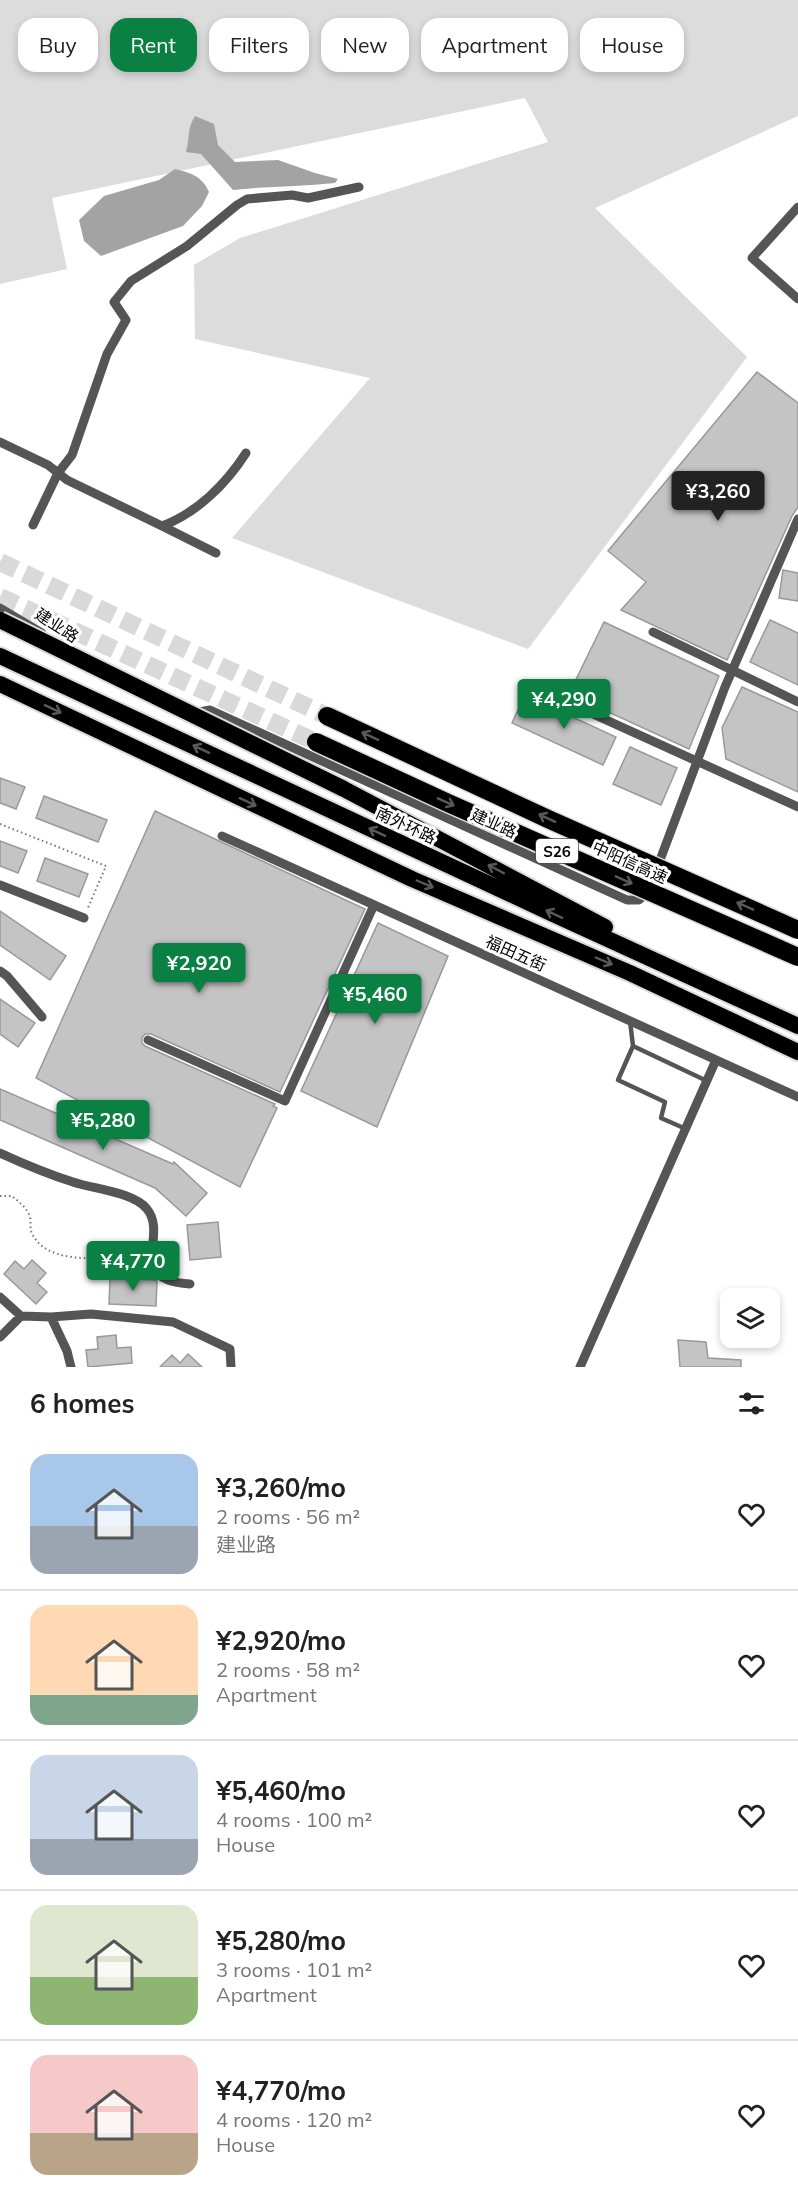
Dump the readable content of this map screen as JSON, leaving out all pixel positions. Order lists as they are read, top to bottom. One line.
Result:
{"streets":{"highway":["南外环路","S26","中阳信高速"],"street":["建业路","福田五街"]},"page":{"chip":["Buy","Rent","Filters","New","Apartment","House"],"price":["¥3,260","¥4,290","¥2,920","¥5,460","¥5,280","¥4,770"],"heading":"6 homes","list":[{"name":"¥3,260/mo","note":"2 rooms · 56 m² · 建业路"},{"name":"¥2,920/mo","note":"2 rooms · 58 m² · Apartment"},{"name":"¥5,460/mo","note":"4 rooms · 100 m² · House"},{"name":"¥5,280/mo","note":"3 rooms · 101 m² · Apartment"},{"name":"¥4,770/mo","note":"4 rooms · 120 m² · House"}]}}
